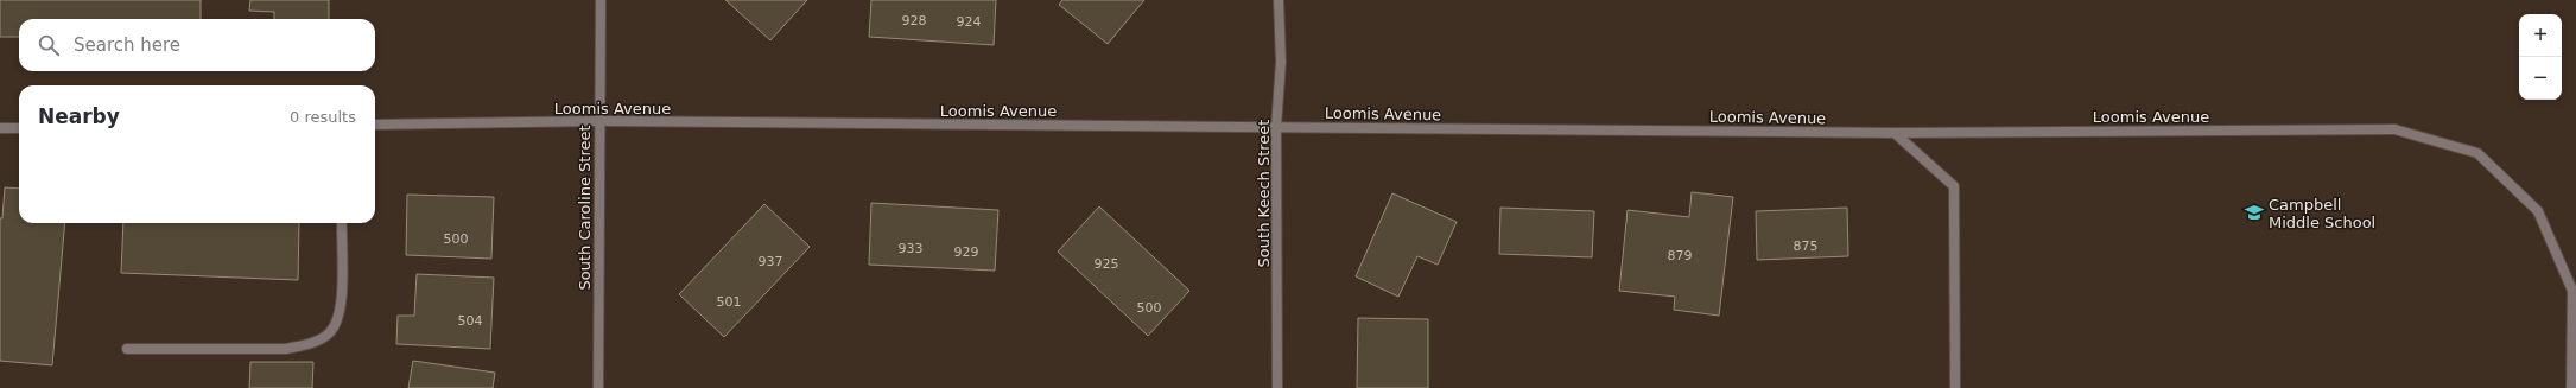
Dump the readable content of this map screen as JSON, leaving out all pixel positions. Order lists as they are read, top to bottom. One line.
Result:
{"streets":{"street":["Loomis Avenue","South Keech Street","South Caroline Street"]},"crossings":[["Loomis Avenue","South Keech Street"],["Loomis Avenue","South Caroline Street"]],"places":{"school or university":["Campbell Middle School"]},"house_numbers":["928","924","500","875","933","929","879","937","925","501","500","504"],"page":{"map_buttons":["+","−"],"search":"Search here","heading":["Nearby","0 results"]}}
